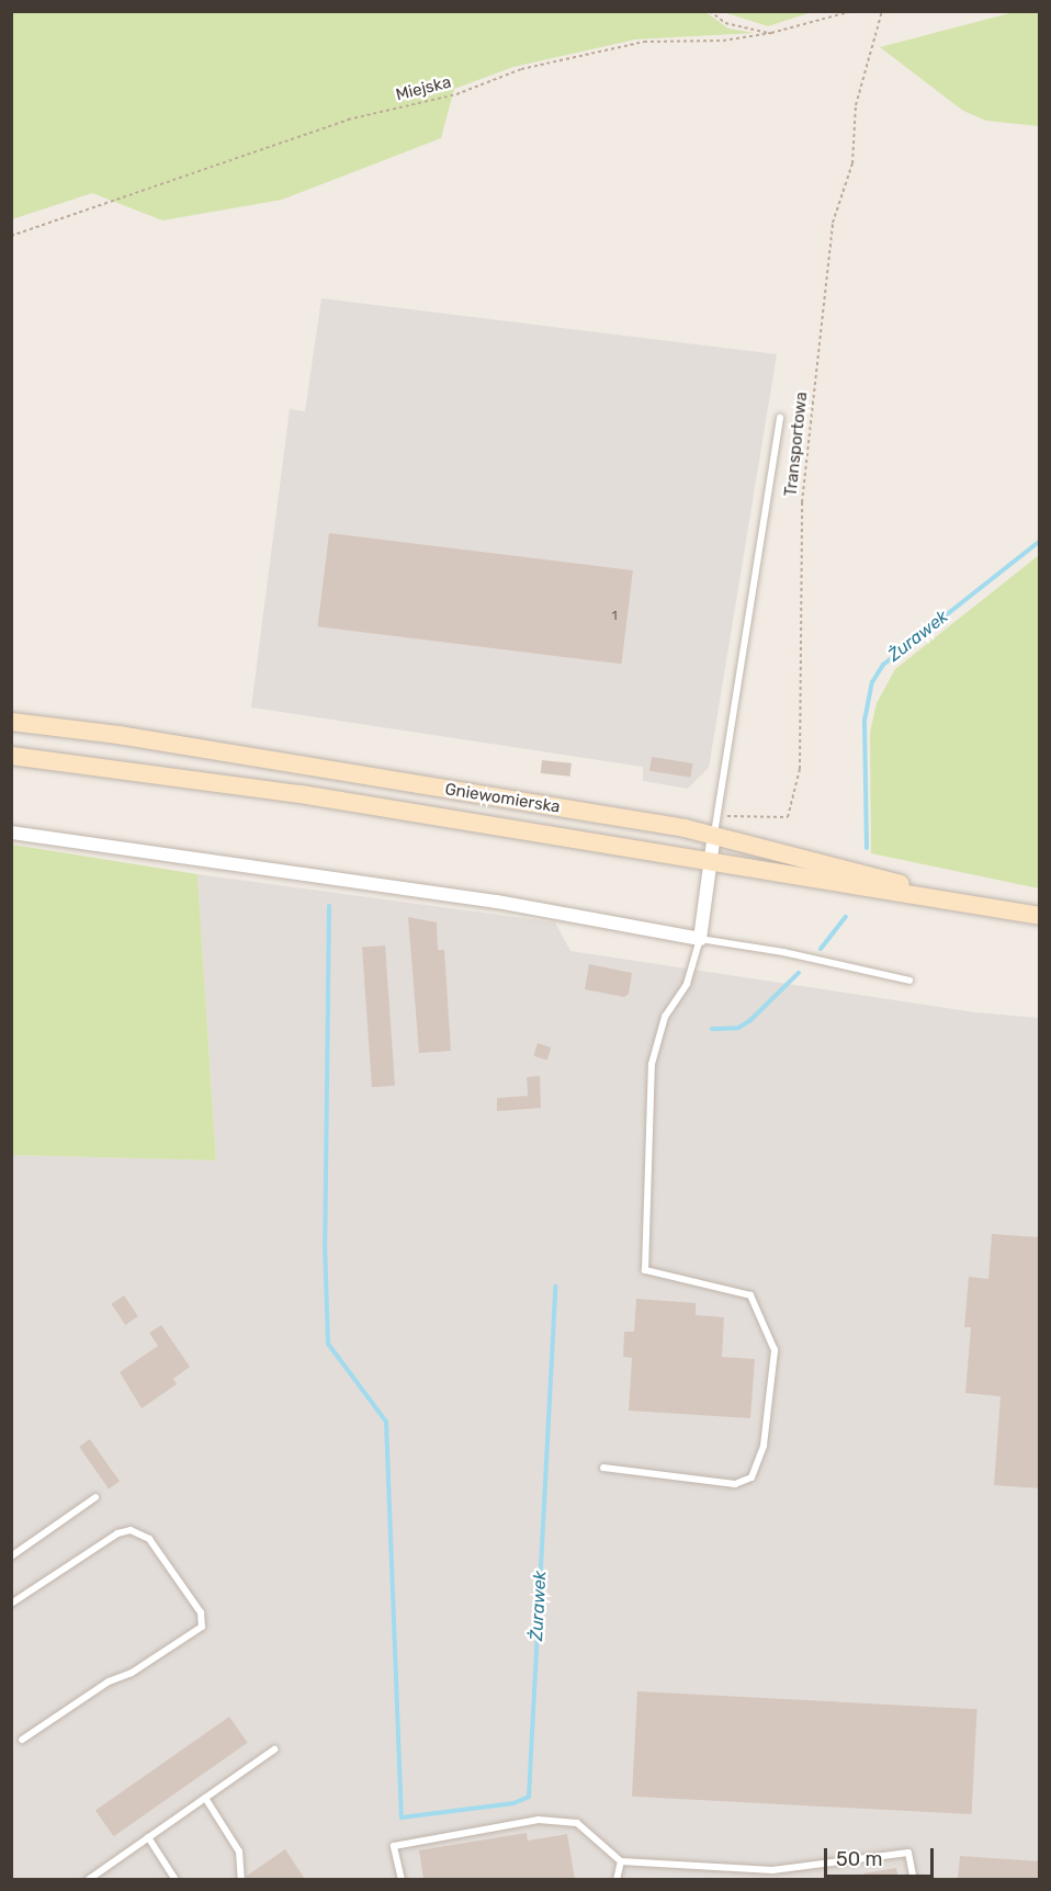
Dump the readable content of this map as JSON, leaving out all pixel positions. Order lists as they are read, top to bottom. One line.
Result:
{"streets":{"street":["Gniewomierska"],"path":["Miejska","Transportowa"]},"crossings":[["Transportowa","Gniewomierska"]],"water":["Żurawek"],"house_numbers":["1"],"scale_bar":"50 m"}
